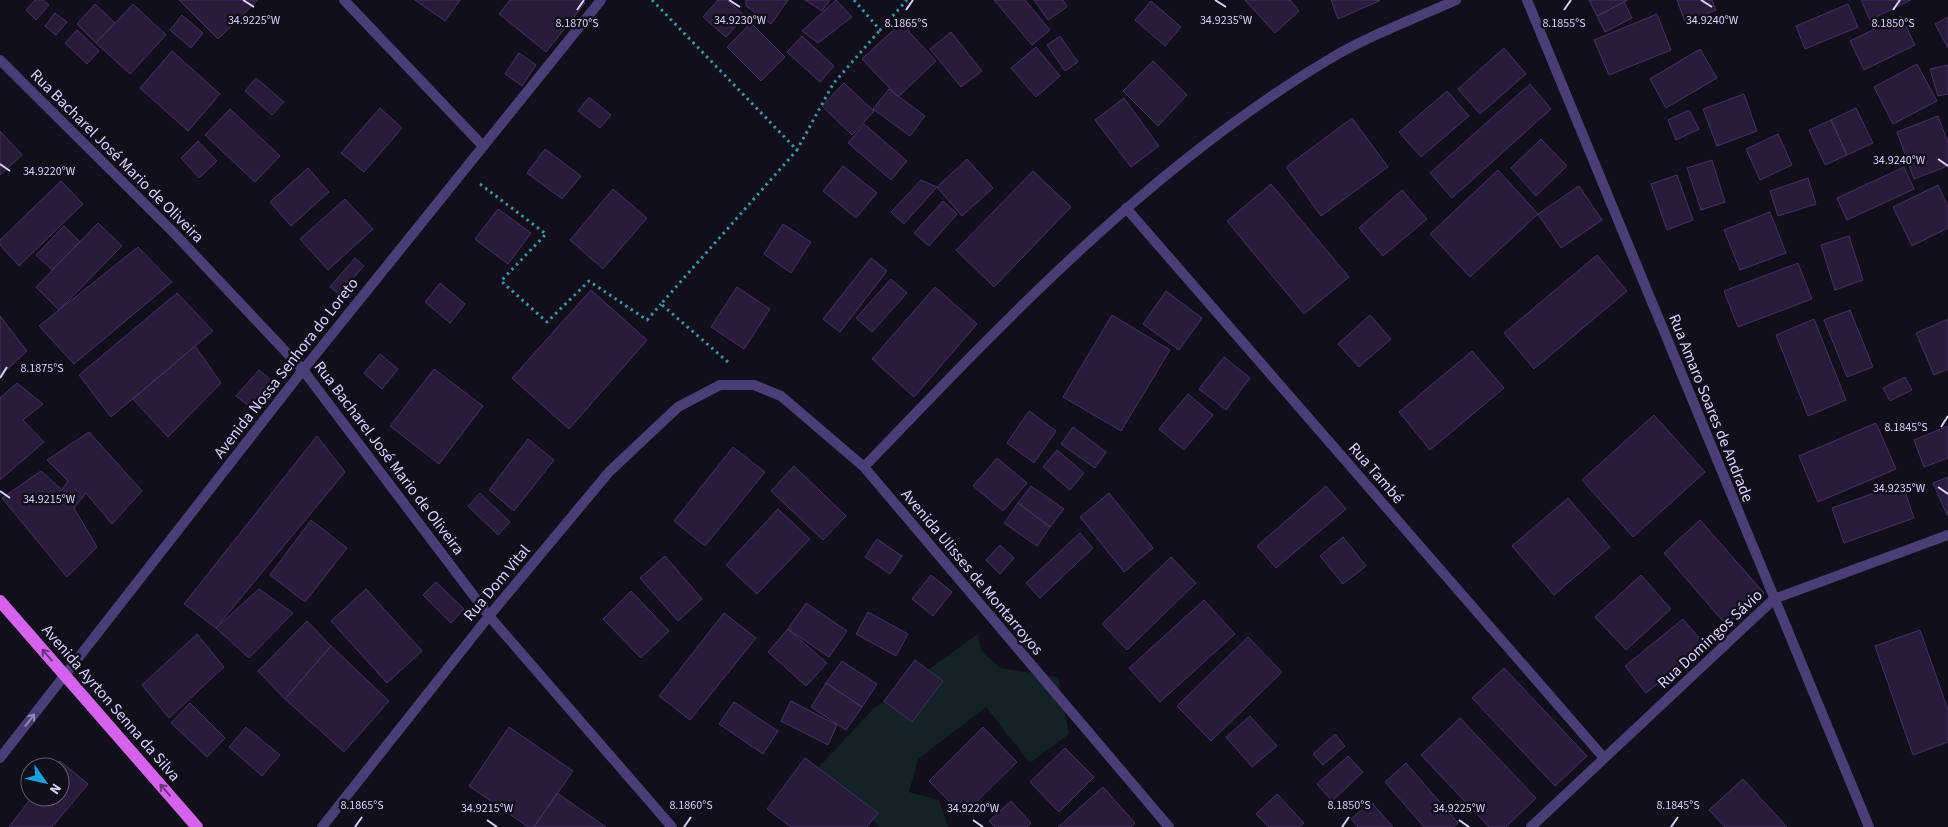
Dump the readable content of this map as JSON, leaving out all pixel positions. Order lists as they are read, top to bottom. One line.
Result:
{"streets":{"main road":["Avenida Ayrton Senna da Silva"],"street":["Rua Bacharel José Mario de Oliveira","Avenida Nossa Senhora do Loreto","Rua Amaro Soares de Andrade","Rua També","Avenida Ulisses de Montarroyos","Rua Dom Vital","Rua Domingos Sávio"]},"crossings":[["Rua Bacharel José Mario de Oliveira","Avenida Nossa Senhora do Loreto"],["Rua Bacharel José Mario de Oliveira","Rua Dom Vital"],["Avenida Nossa Senhora do Loreto","Avenida Ayrton Senna da Silva"],["Rua Amaro Soares de Andrade","Rua Domingos Sávio"],["Rua També","Rua Domingos Sávio"],["Avenida Ulisses de Montarroyos","Rua Dom Vital"]],"one_way":["Avenida Ayrton Senna da Silva"],"north":"bottom right","coordinates":["34.9225°W","34.9235°W","34.9240°W","34.9230°W","8.1870°S","8.1865°S","8.1855°S","8.1850°S","34.9220°W","8.1875°S","8.1845°S","34.9215°W","8.1860°S"]}
